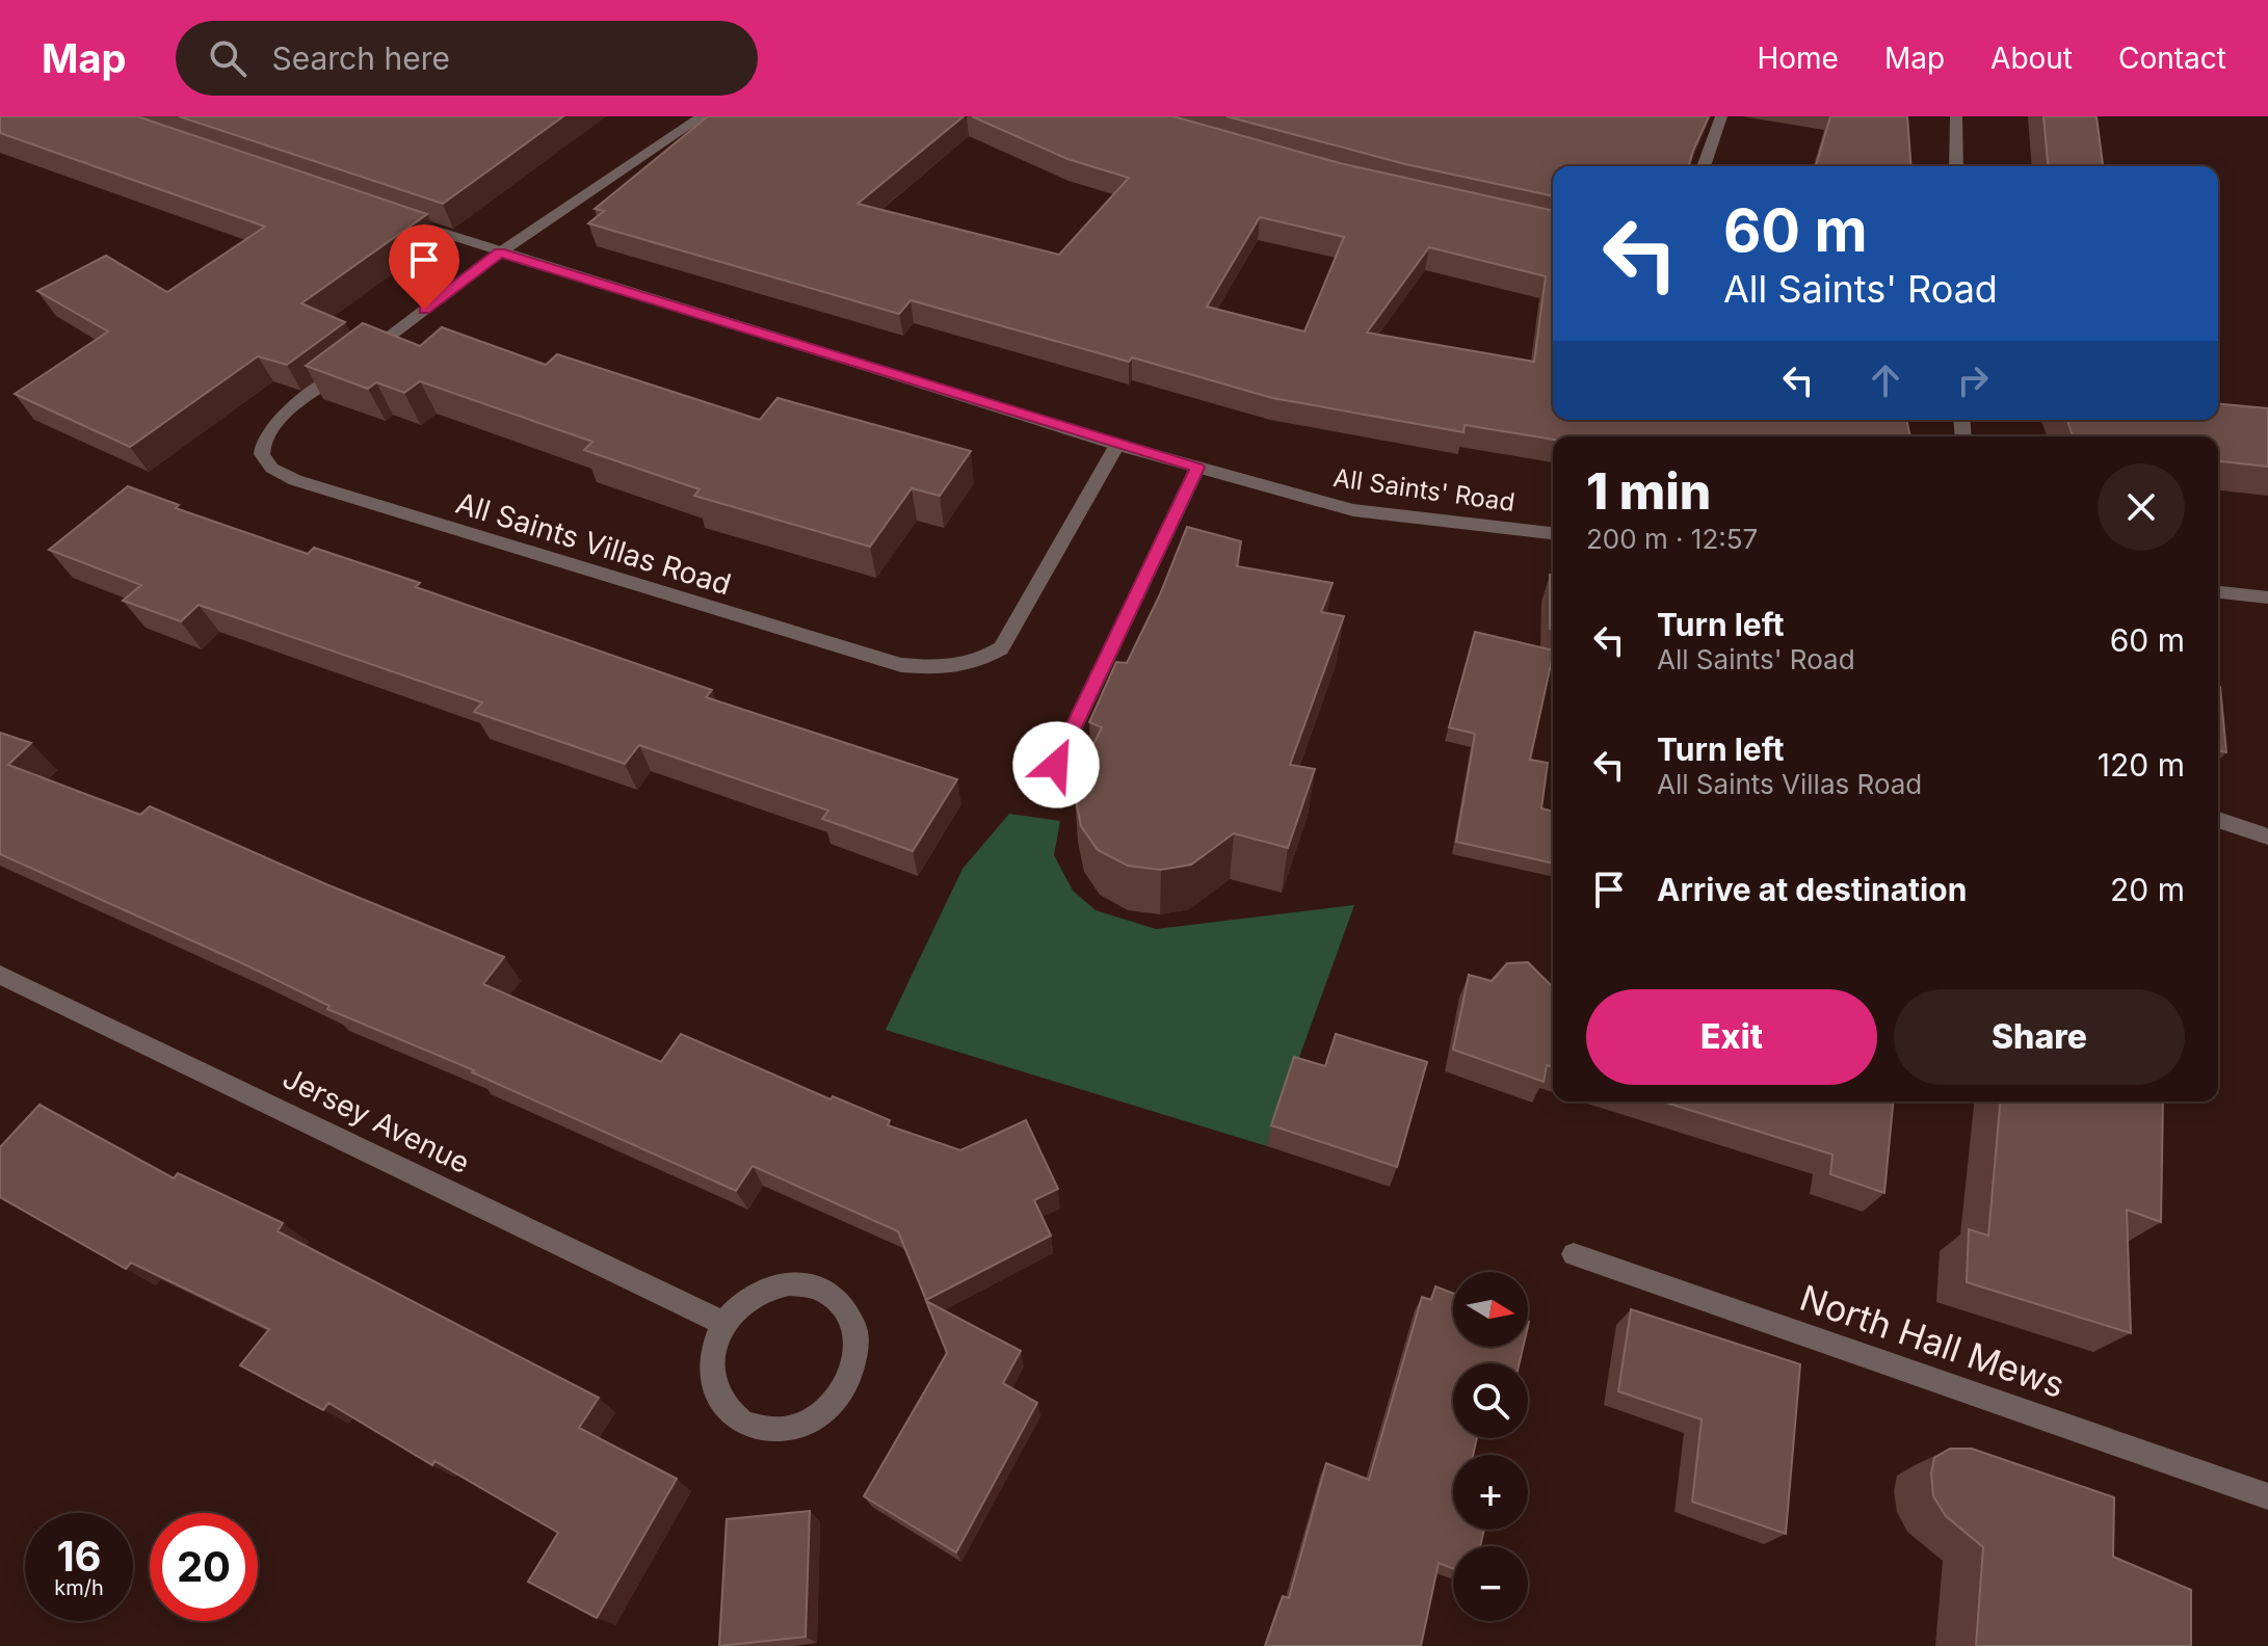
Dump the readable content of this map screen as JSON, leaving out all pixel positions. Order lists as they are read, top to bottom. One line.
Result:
{"streets":{"street":["All Saints' Road","All Saints Villas Road","Jersey Avenue","North Hall Mews"]},"crossings":[["All Saints' Road","All Saints Villas Road"]],"north":"right","page":{"header":"Map","search":"Search here","nav":["Home","Map","About","Contact"],"turn":["60 m","All Saints' Road"],"heading":["1 min","200 m · 12:57"],"list":[{"name":"Turn left","note":"All Saints' Road","value":"60 m"},{"name":"Turn left","note":"All Saints Villas Road","value":"120 m"},{"name":"Arrive at destination","value":"20 m"}],"buttons":["Exit","Share"],"map_buttons":["+","−"],"speed":"16 km/h","limit":"20"}}
